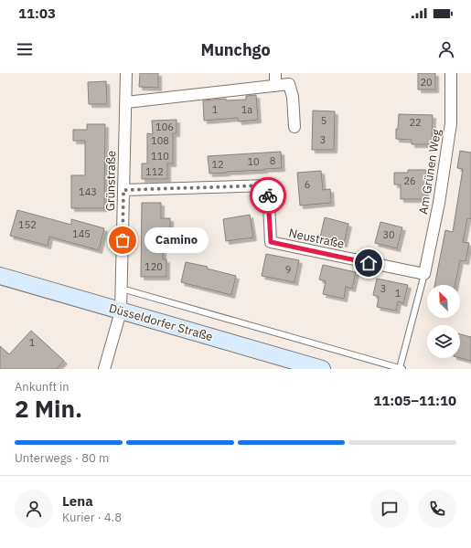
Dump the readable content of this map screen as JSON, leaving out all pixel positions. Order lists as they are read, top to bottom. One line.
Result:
{"streets":{"main road":["Düsseldorfer Straße"],"street":["Am Grünen Weg","Grünstraße","Neustraße"]},"crossings":[["Am Grünen Weg","Neustraße"],["Grünstraße","Neustraße"],["Grünstraße","Düsseldorfer Straße"]],"places":["Camino"],"house_numbers":["20","1","1a","5","22","106","3","108","110","8","10","12","112","26","6","143","152","145","30","120","9","3","1","1"],"north":"top left","page":{"status":"11:03","header":"Munchgo","bubble":"Camino","heading":["2 Min.","Ankunft in","11:05–11:10"],"panel":["Lena","Kurier · 4.8"],"bar":"Unterwegs · 80 m"}}
